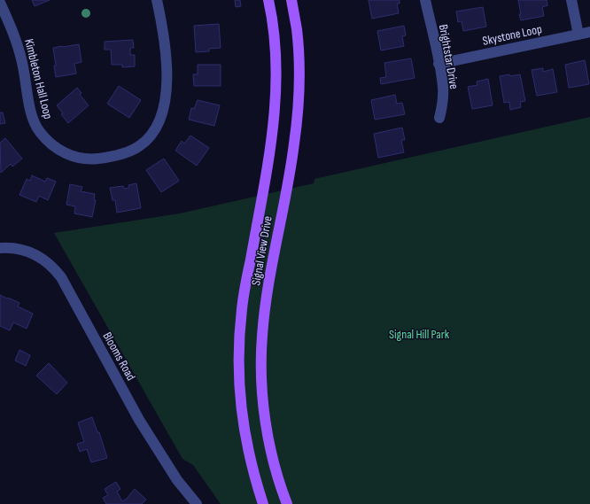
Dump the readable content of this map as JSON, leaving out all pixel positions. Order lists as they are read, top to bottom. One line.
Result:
{"streets":{"main road":["Signal View Drive"],"street":["Skystone Loop","Brightstar Drive","Kimbleton Hall Loop","Blooms Road"]},"crossings":[["Skystone Loop","Brightstar Drive"]],"parks":["Signal Hill Park"]}
